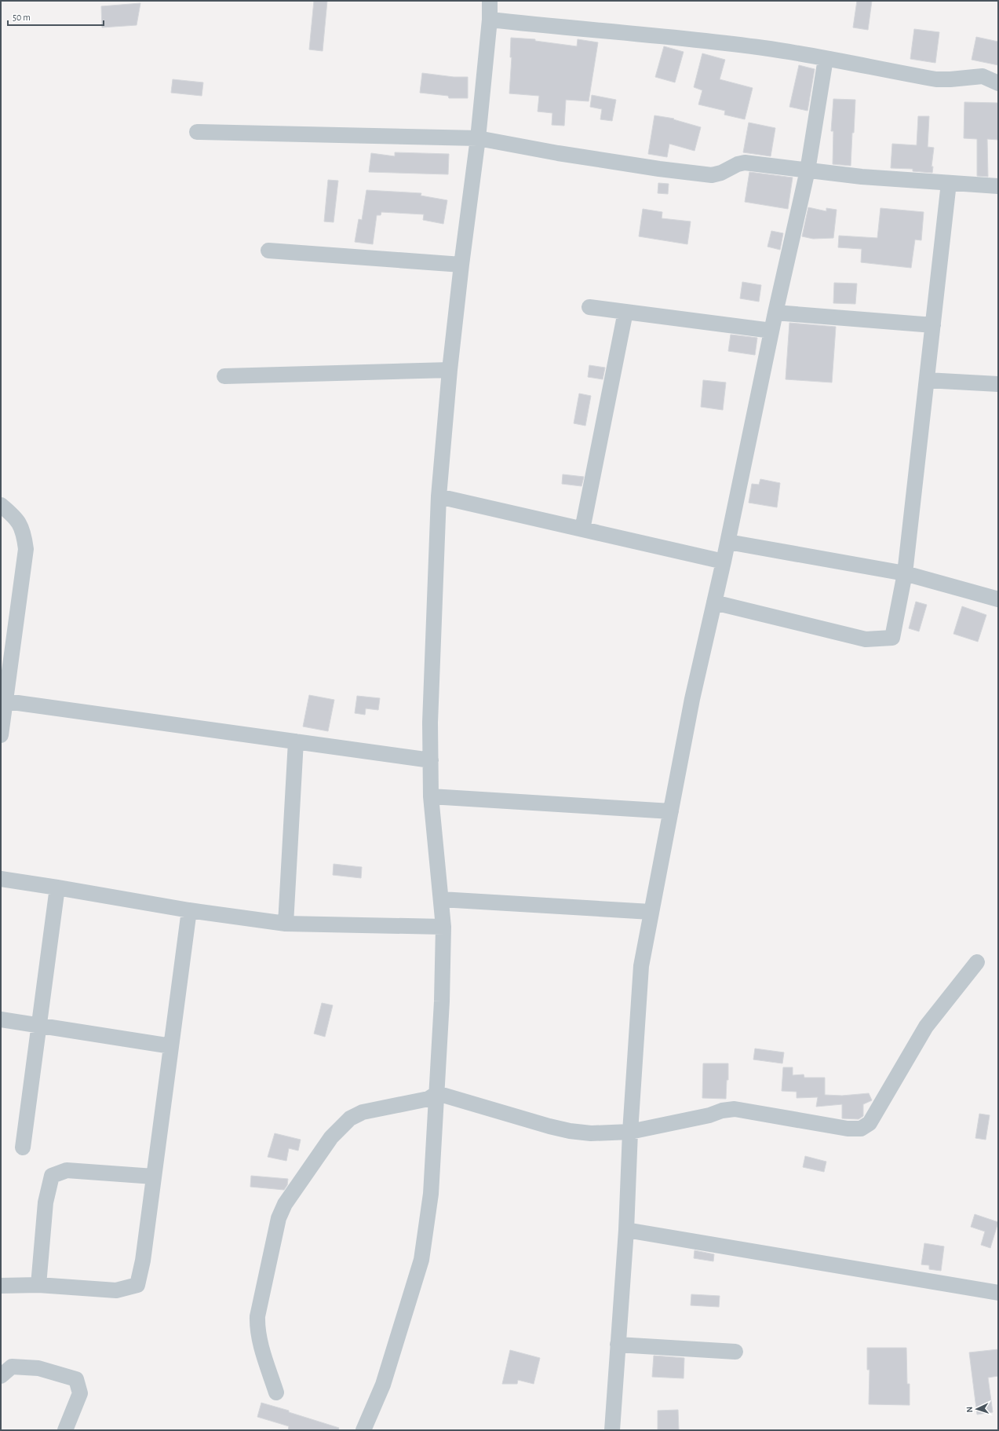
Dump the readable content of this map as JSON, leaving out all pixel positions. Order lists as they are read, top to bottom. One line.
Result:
{"scale_bar":"50 m","north":"left"}
